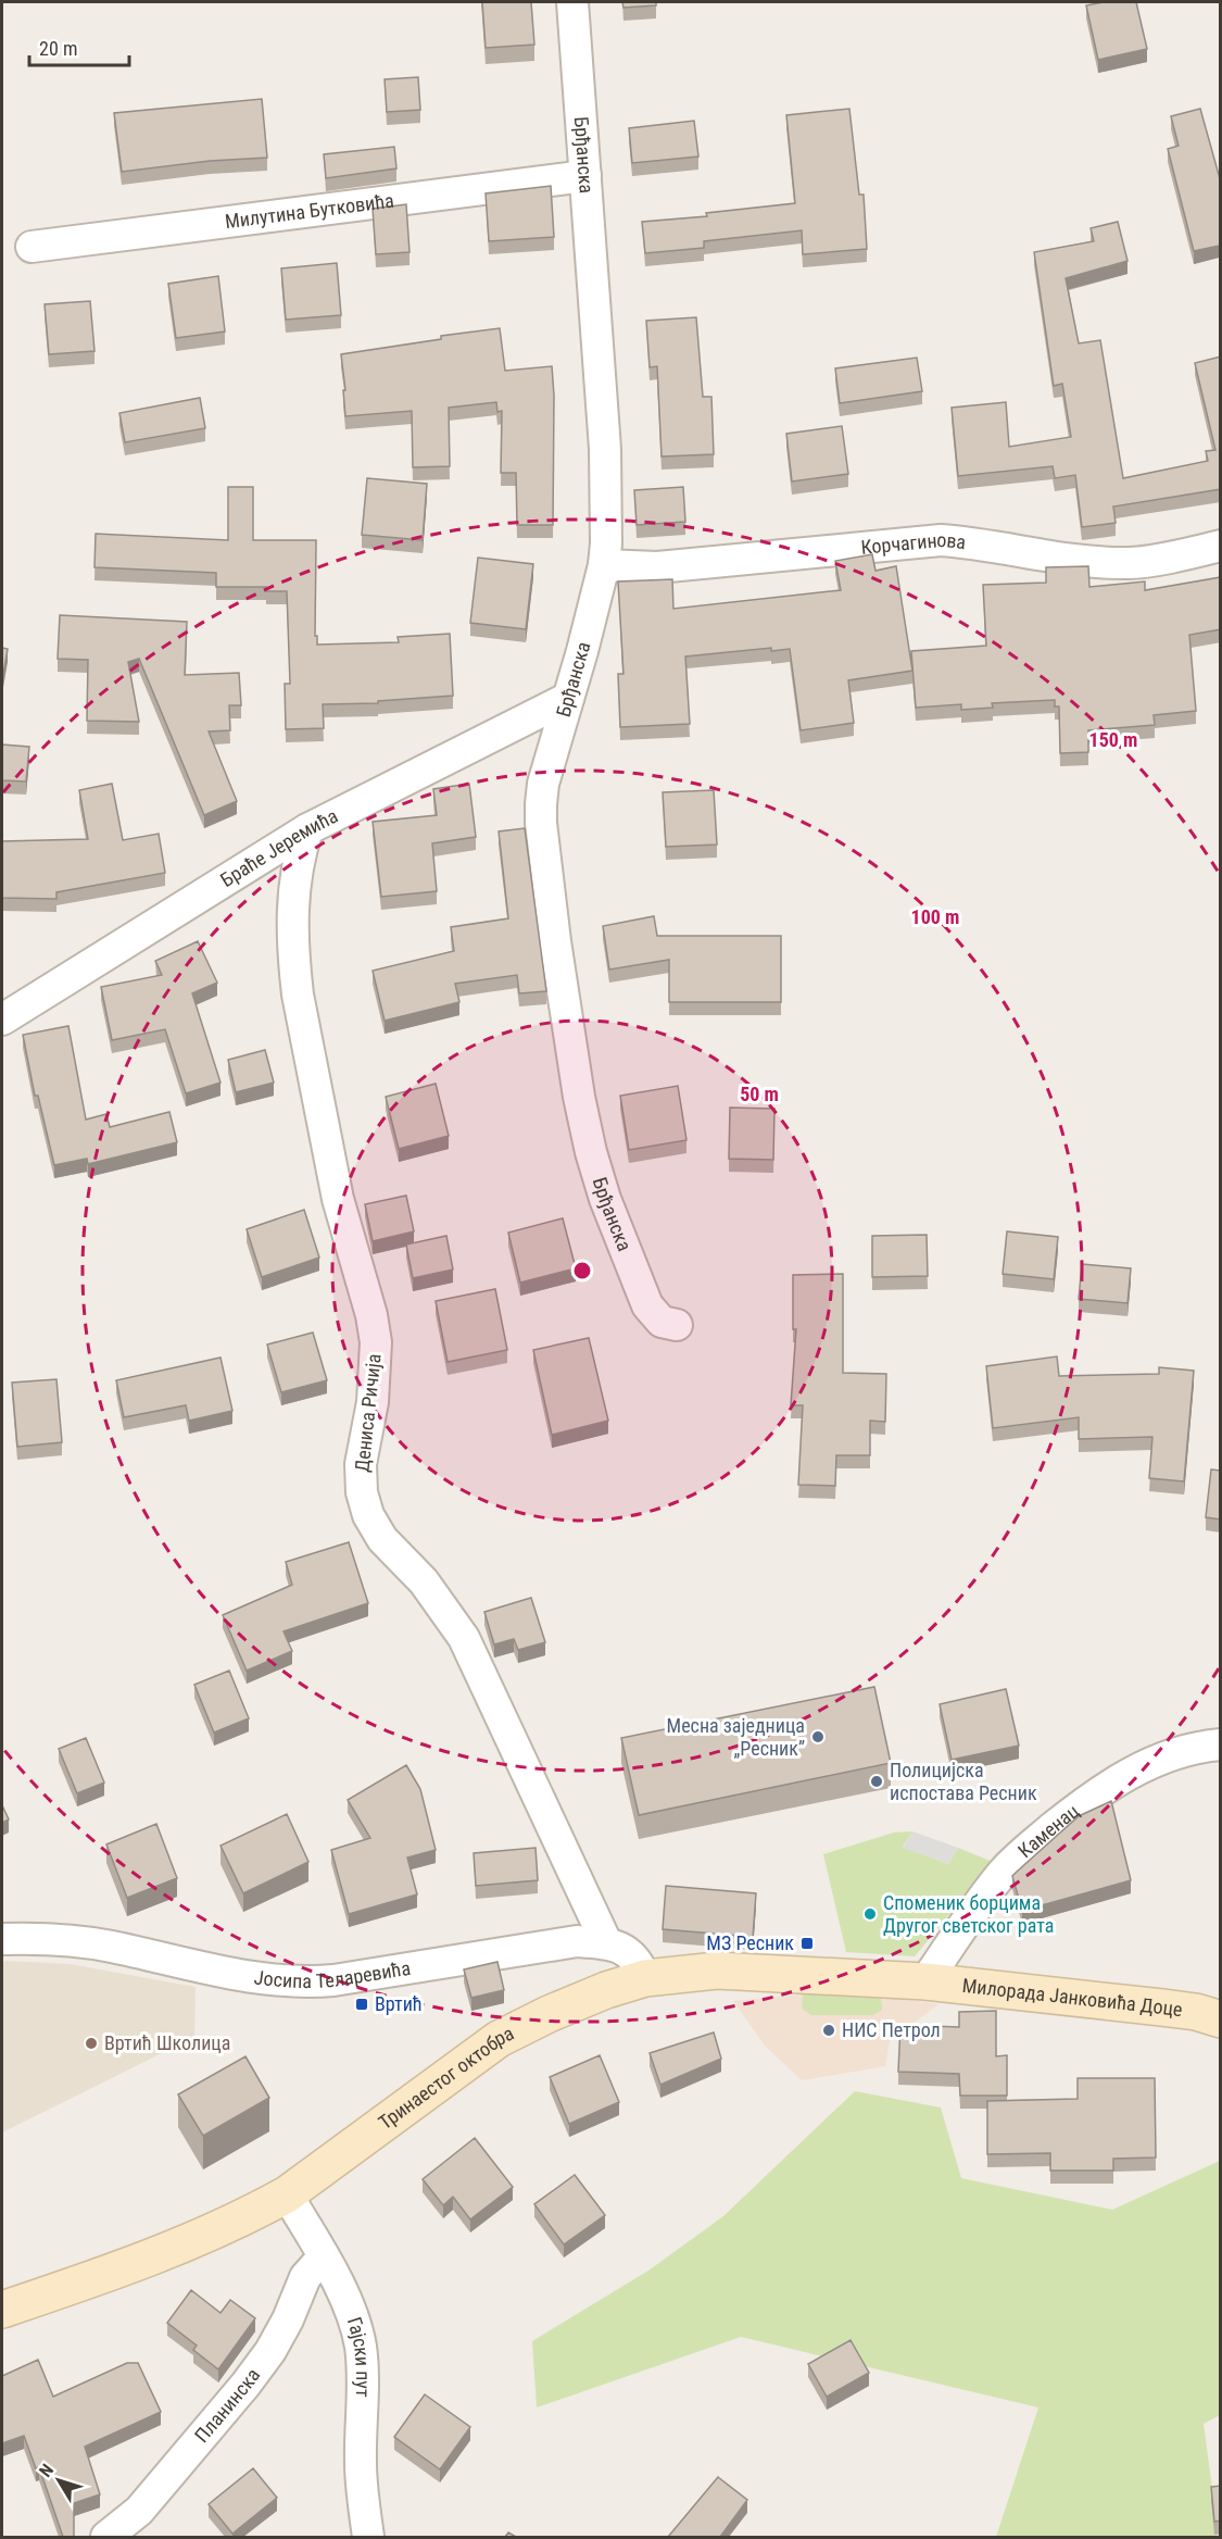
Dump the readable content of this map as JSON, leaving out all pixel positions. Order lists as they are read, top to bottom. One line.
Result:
{"streets":{"street":["Брђанска","Милутина Бутковића","Корчагинова","Браће Јеремића","Дениса Ричија","Каменац","Јосипа Теларевића","Милорада Јанковића Доце","Тринаестог октобра","Гајски пут","Планинска"]},"crossings":[["Брђанска","Милутина Бутковића"],["Брђанска","Корчагинова"],["Брђанска","Браће Јеремића"],["Браће Јеремића","Дениса Ричија"],["Дениса Ричија","Јосипа Теларевића"],["Каменац","Милорада Јанковића Доце"],["Каменац","Тринаестог октобра"],["Јосипа Теларевића","Тринаестог октобра"],["Милорада Јанковића Доце","Тринаестог октобра"],["Тринаестог октобра","Гајски пут"],["Гајски пут","Планинска"]],"places":{"other":["Месна заједница „Ресник”","Полицијска испостава Ресник","Споменик борцима Другог светског рата","НИС Петрол","Вртић Школица"],"transit":["МЗ Ресник","Вртић"]},"scale_bar":"20 m","north":"top left","rings":["150 m","100 m","50 m"]}
